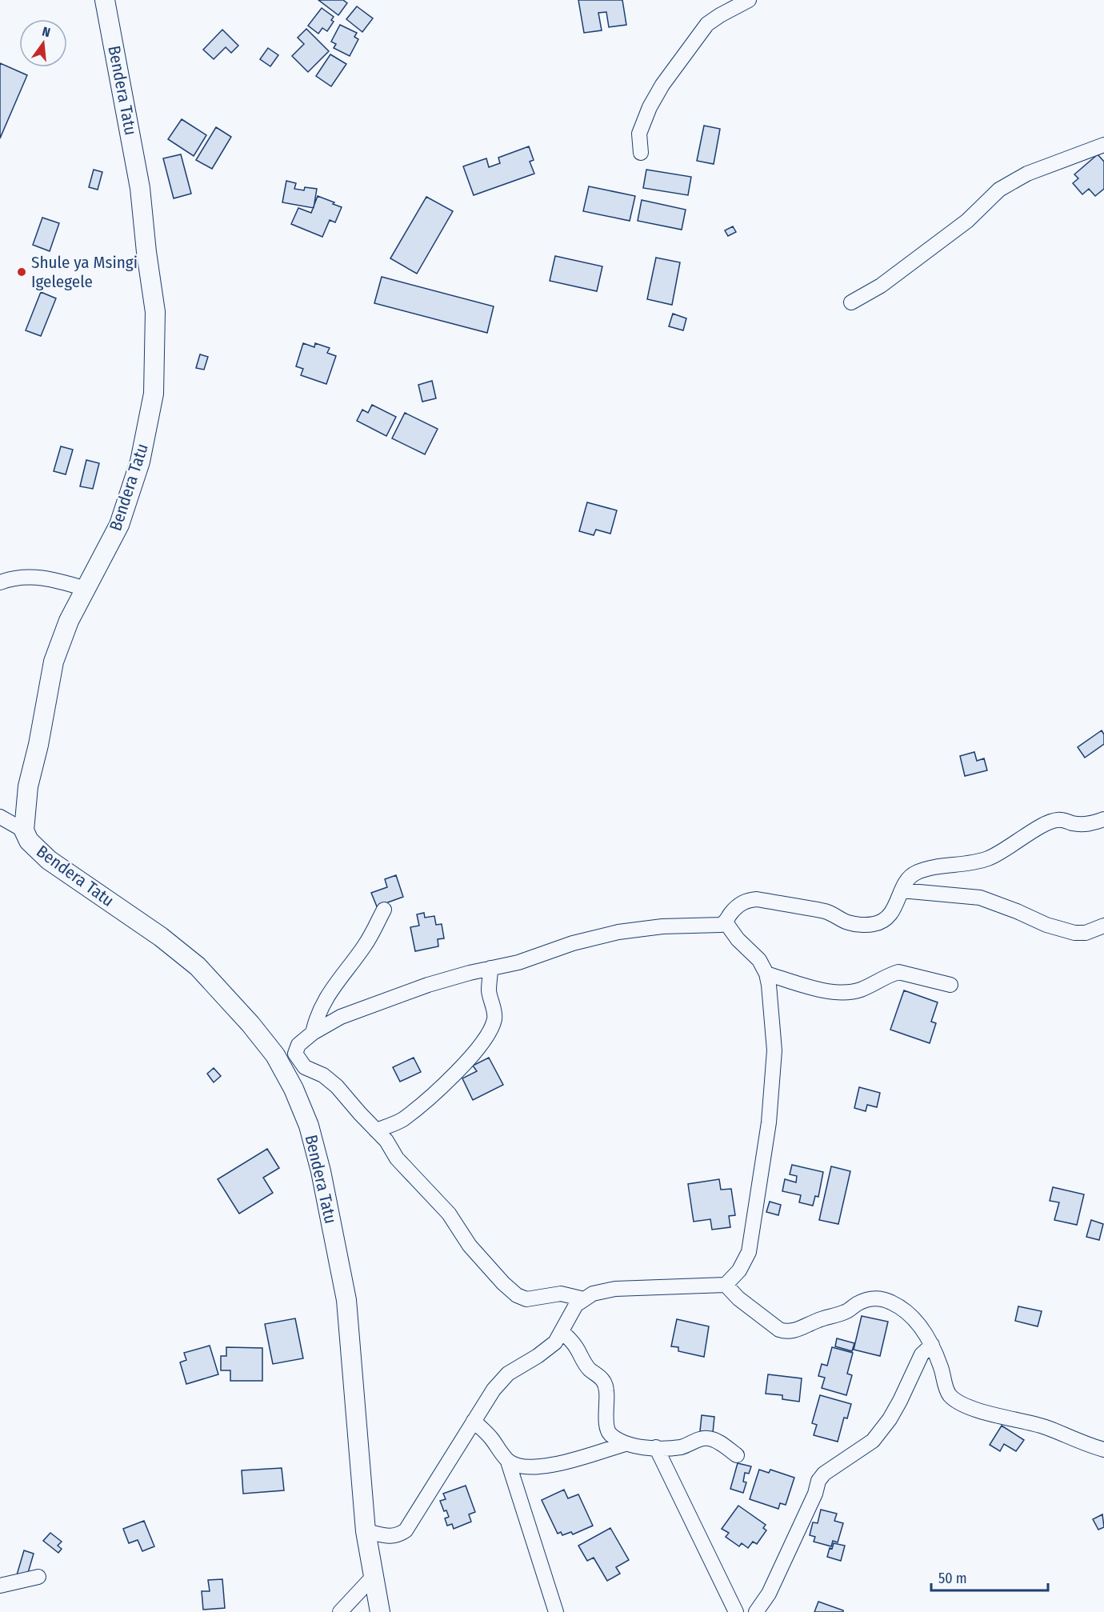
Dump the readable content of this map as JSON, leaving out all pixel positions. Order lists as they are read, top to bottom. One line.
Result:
{"streets":{"main road":["Bendera Tatu"]},"places":["Shule ya Msingi Igelegele"],"scale_bar":"50 m","north":"top"}
